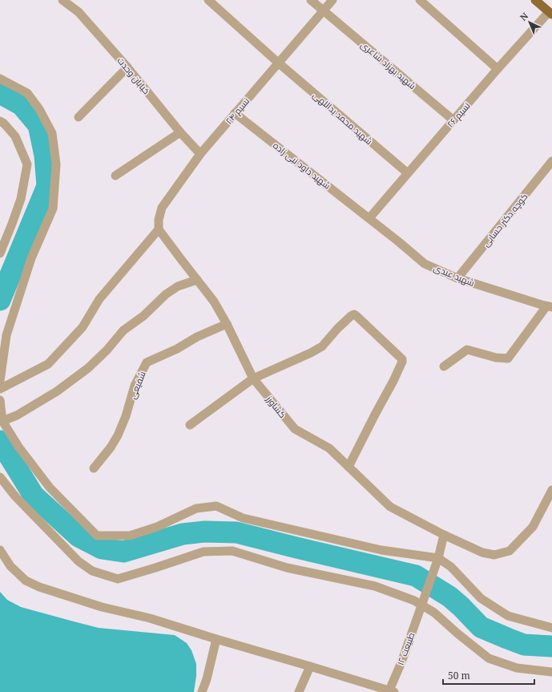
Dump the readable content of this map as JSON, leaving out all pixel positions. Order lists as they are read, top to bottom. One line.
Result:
{"streets":{"street":["شهید بهزاد شاعری","خیابان وحدت","نسیم ۲۴","نسیم ۲۶","شهید محمد یداللهی","شهید داود نبی زاده","کوچه دکتر حسابی","شهید عبدی","شفیعی","کشاورز","طبیعت ۱۲"]},"crossings":[["شهید بهزاد شاعری","نسیم ۲۴"],["شهید بهزاد شاعری","نسیم ۲۶"],["خیابان وحدت","نسیم ۲۴"],["نسیم ۲۴","شهید محمد یداللهی"],["نسیم ۲۴","شهید داود نبی زاده"],["نسیم ۲۴","کشاورز"],["نسیم ۲۶","شهید محمد یداللهی"],["نسیم ۲۶","شهید داود نبی زاده"],["نسیم ۲۶","شهید عبدی"],["شهید داود نبی زاده","شهید عبدی"],["کوچه دکتر حسابی","شهید عبدی"],["شفیعی","کشاورز"],["کشاورز","طبیعت ۱۲"]],"scale_bar":"50 m","north":"top left"}
